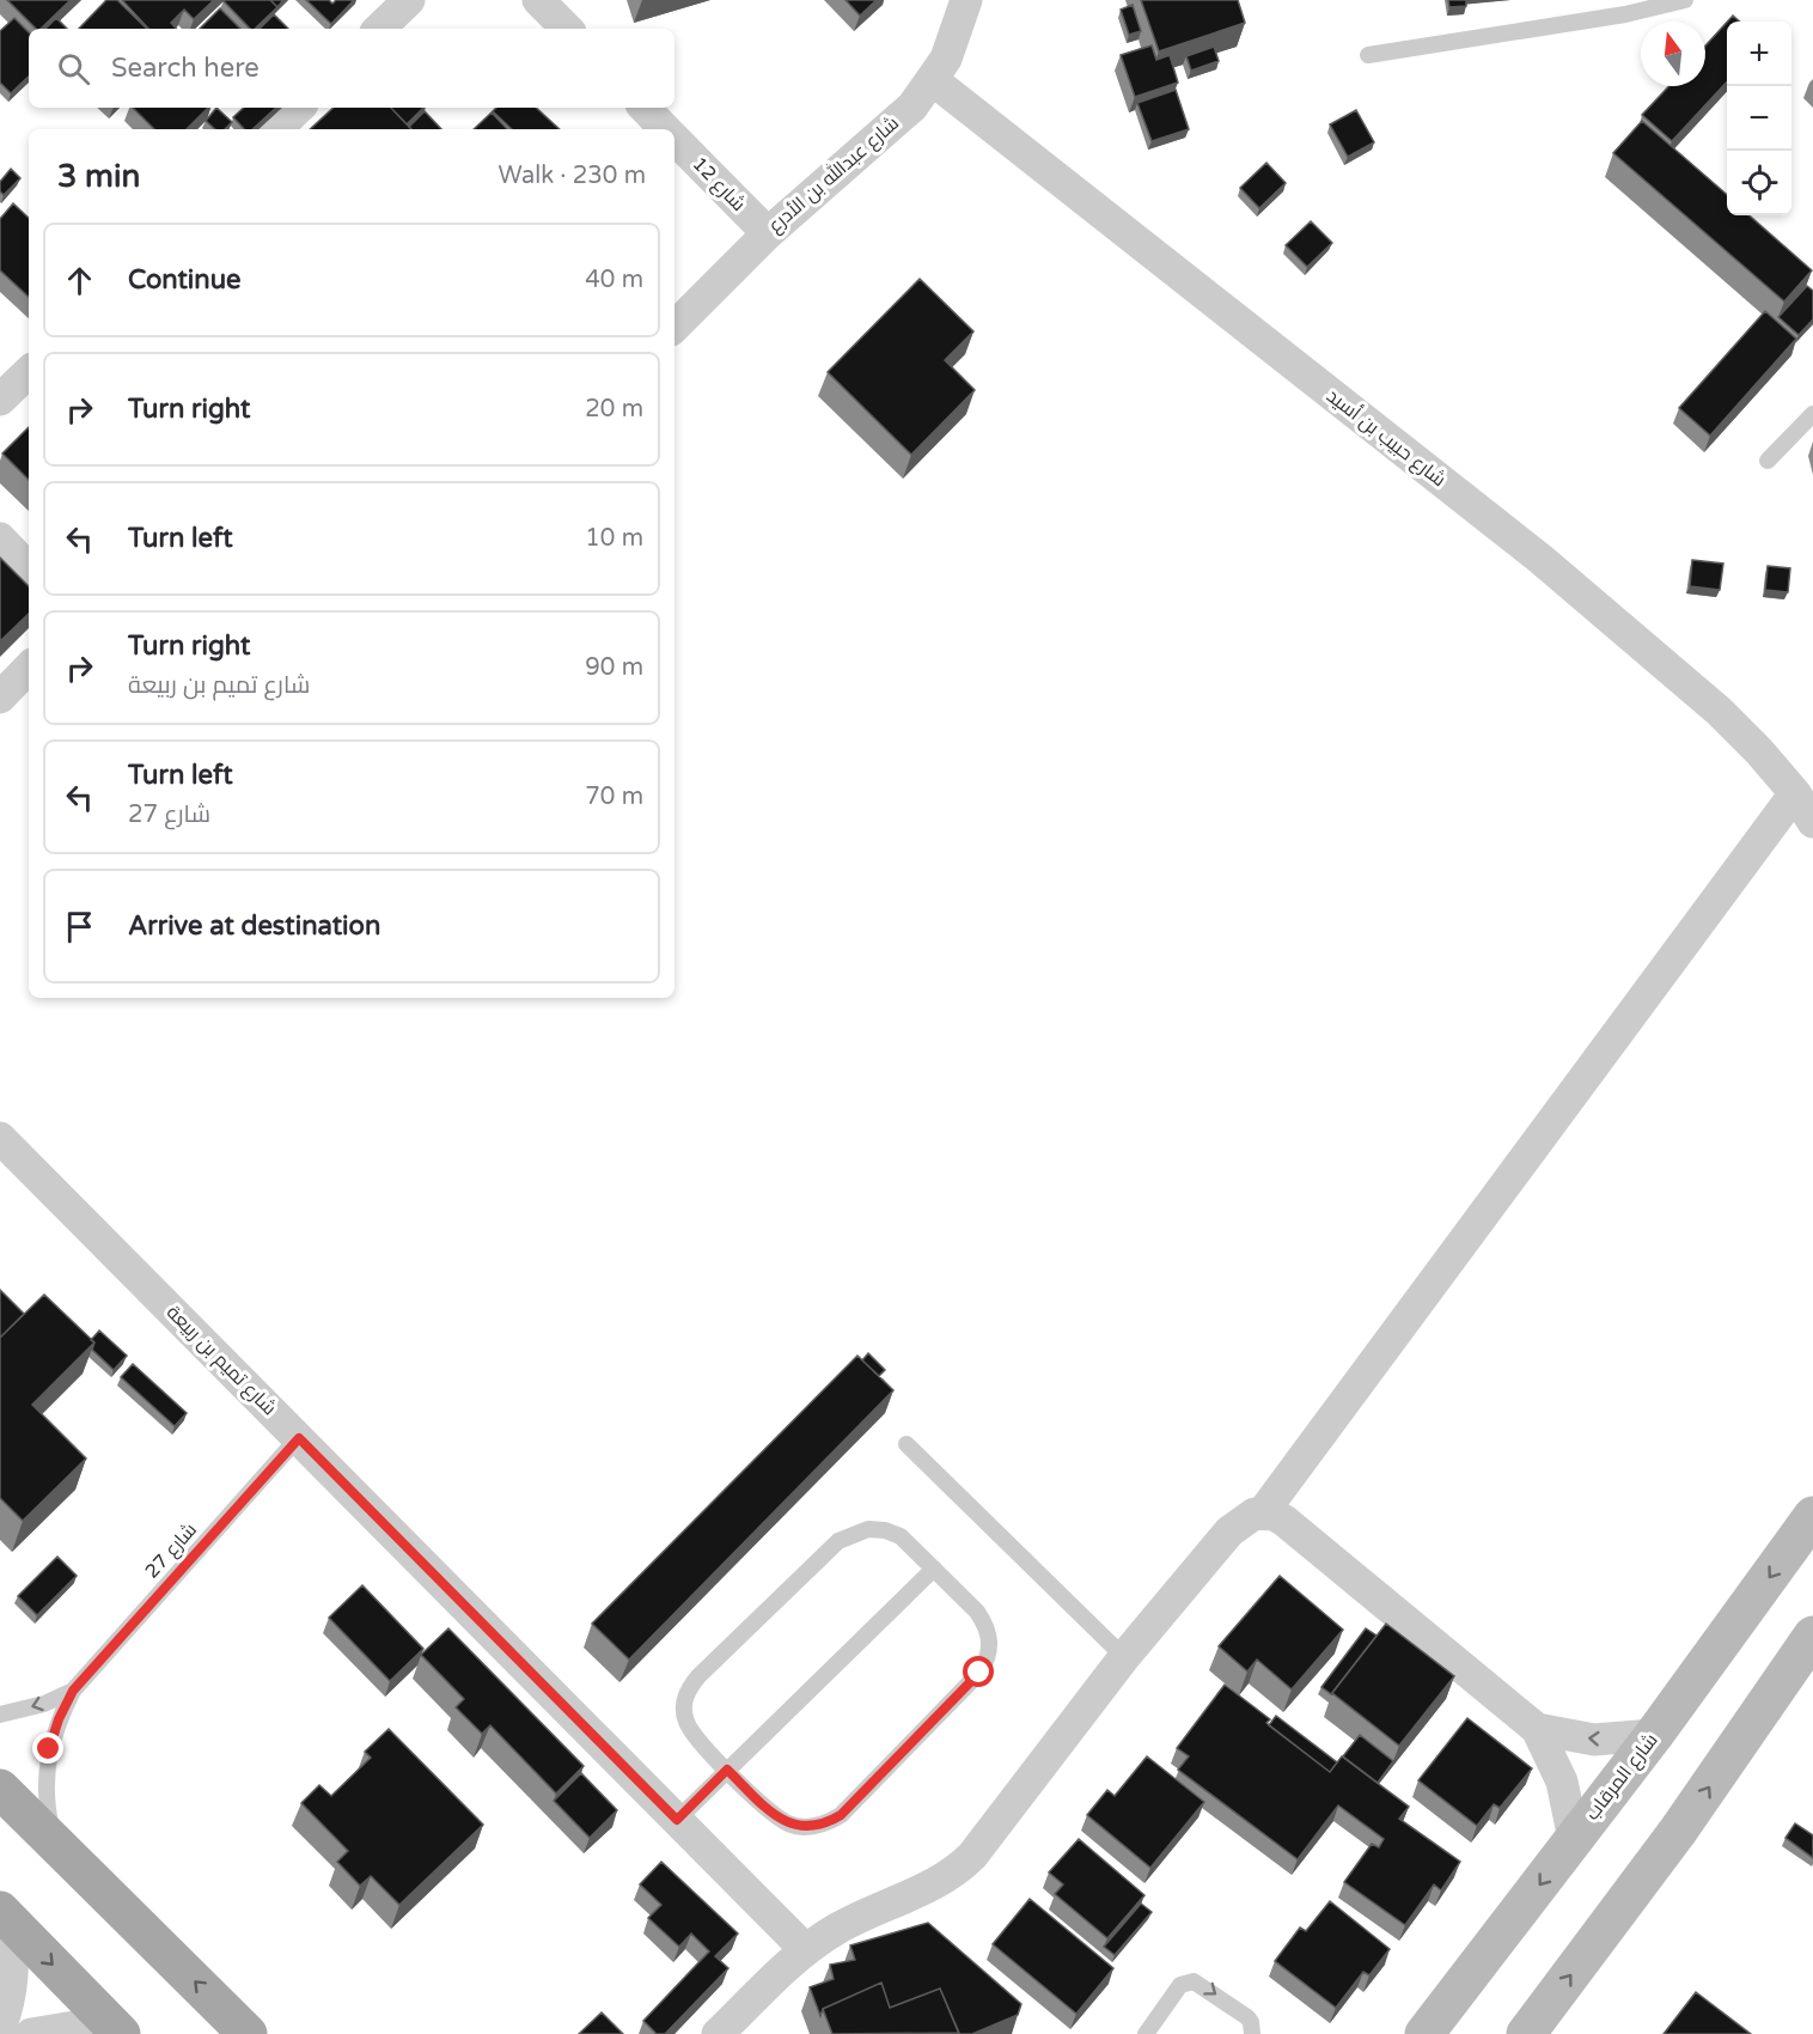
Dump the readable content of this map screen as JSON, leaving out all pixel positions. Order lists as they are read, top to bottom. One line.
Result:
{"streets":{"main road":["شارع المرقاب"],"street":["شارع عبدالله بن الأدرع","شارع 12","شارع حبيب بن أسيد","شارع تميم بن ربيعة"],"lane":["شارع 27"]},"crossings":[["شارع عبدالله بن الأدرع","شارع 12"],["شارع عبدالله بن الأدرع","شارع حبيب بن أسيد"],["شارع تميم بن ربيعة","شارع 27"]],"north":"top","page":{"map_buttons":["+","−"],"search":"Search here","heading":["3 min","Walk · 230 m"],"list":[["Continue","40 m"],["Turn right","20 m"],["Turn left","10 m"],["Turn right","شارع تميم بن ربيعة","90 m"],["Turn left","شارع 27","70 m"],"Arrive at destination"]}}
